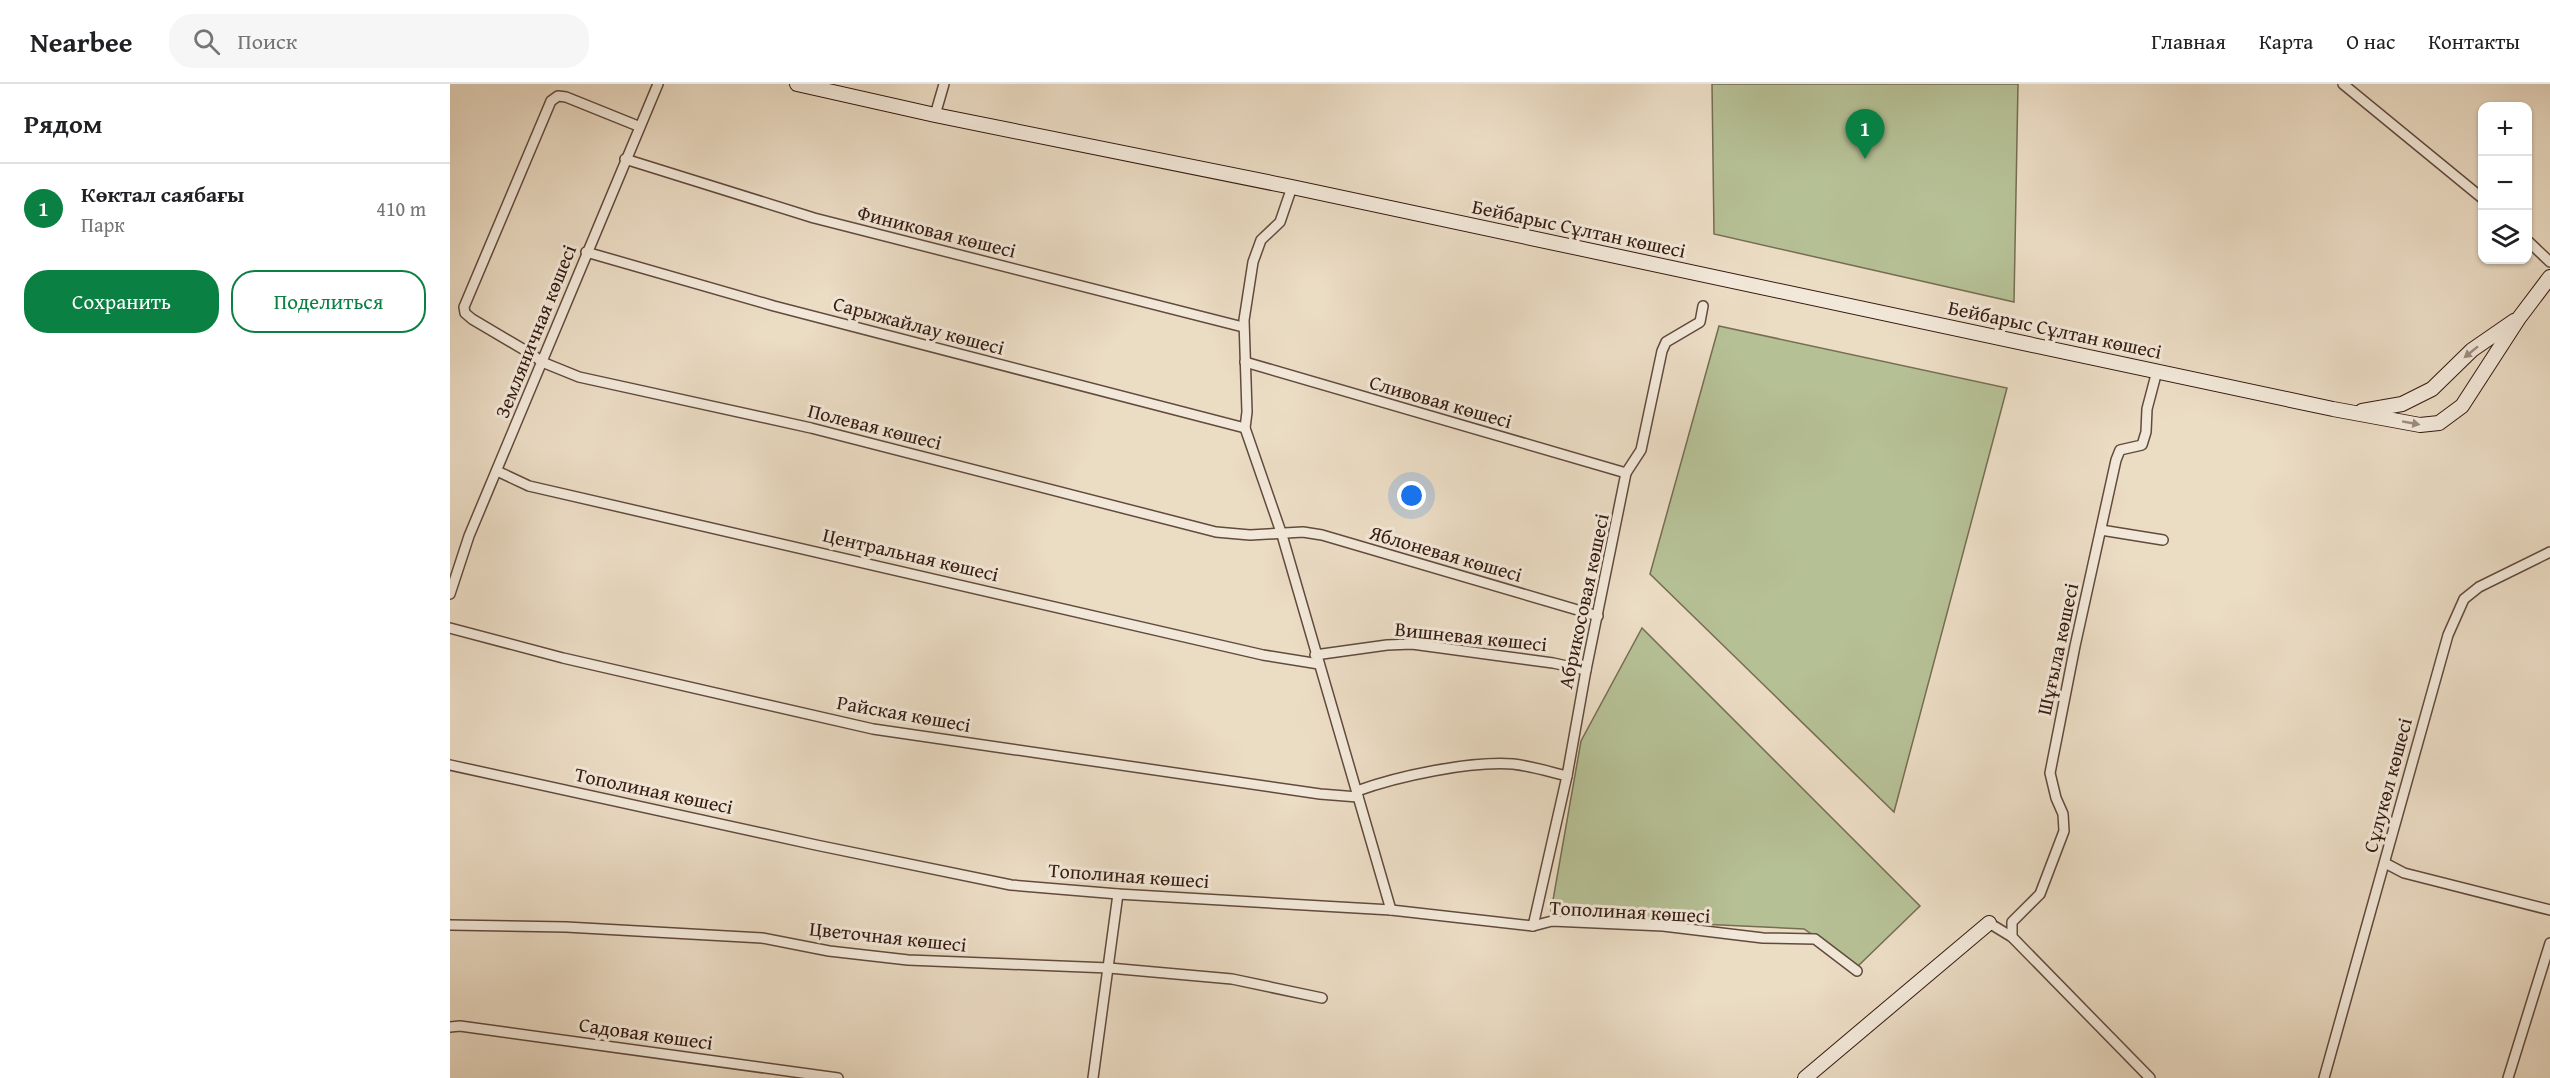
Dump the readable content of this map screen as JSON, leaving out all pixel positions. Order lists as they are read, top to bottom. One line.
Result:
{"streets":{"street":["Бейбарыс Сұлтан көшесі","Финиковая көшесі","Сарыжайлау көшесі","Земляничная көшесі","Сливовая көшесі","Полевая көшесі","Яблоневая көшесі","Центральная көшесі","Абрикосовая көшесі","Вишневая көшесі","Шұғыла көшесі","Райская көшесі","Сұлукөл көшесі","Тополиная көшесі","Цветочная көшесі","Садовая көшесі"]},"crossings":[["Бейбарыс Сұлтан көшесі","Шұғыла көшесі"],["Финиковая көшесі","Земляничная көшесі"],["Сарыжайлау көшесі","Земляничная көшесі"],["Земляничная көшесі","Полевая көшесі"],["Земляничная көшесі","Центральная көшесі"],["Сливовая көшесі","Абрикосовая көшесі"],["Полевая көшесі","Яблоневая көшесі"],["Яблоневая көшесі","Абрикосовая көшесі"],["Центральная көшесі","Вишневая көшесі"],["Абрикосовая көшесі","Вишневая көшесі"],["Абрикосовая көшесі","Тополиная көшесі"]],"page":{"header":"Nearbee","search":"Поиск","nav":["Главная","Карта","О нас","Контакты"],"heading":"Рядом","map_buttons":["+","−"],"pins":"1","list":[{"mark":"1","name":"Көктал саябағы","note":"Парк","value":"410 m"}],"buttons":["Сохранить","Поделиться"]}}
